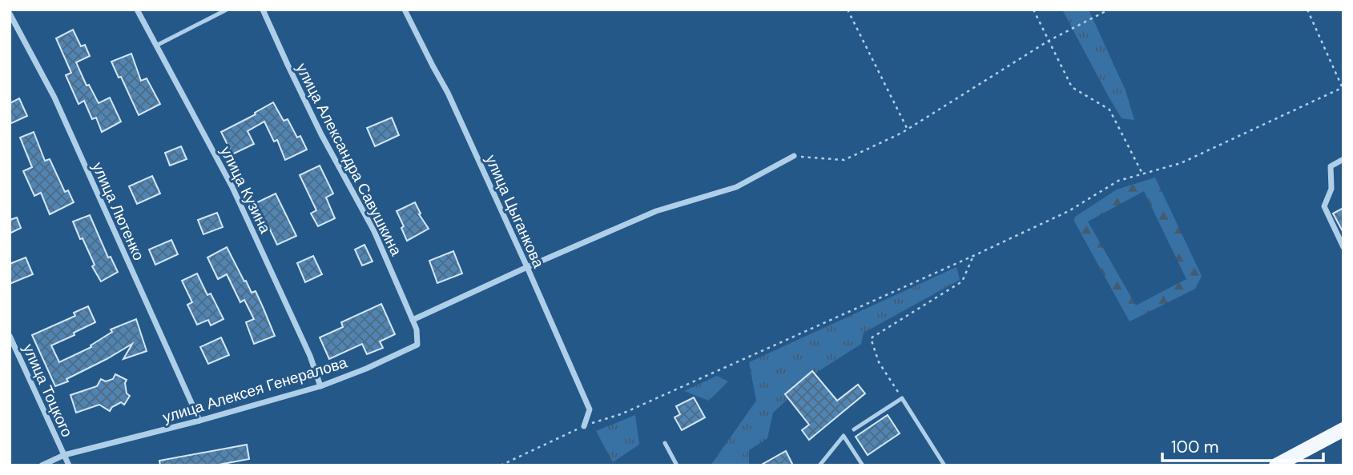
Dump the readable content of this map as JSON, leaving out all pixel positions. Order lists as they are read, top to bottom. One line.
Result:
{"streets":{"street":["улица Александра Савушкина","улица Кузина","улица Лютенко","улица Цыганкова","улица Алексея Генералова","улица Тоцкого"]},"crossings":[["улица Александра Савушкина","улица Алексея Генералова"],["улица Кузина","улица Алексея Генералова"],["улица Лютенко","улица Алексея Генералова"],["улица Алексея Генералова","улица Тоцкого"]],"scale_bar":"100 m"}
